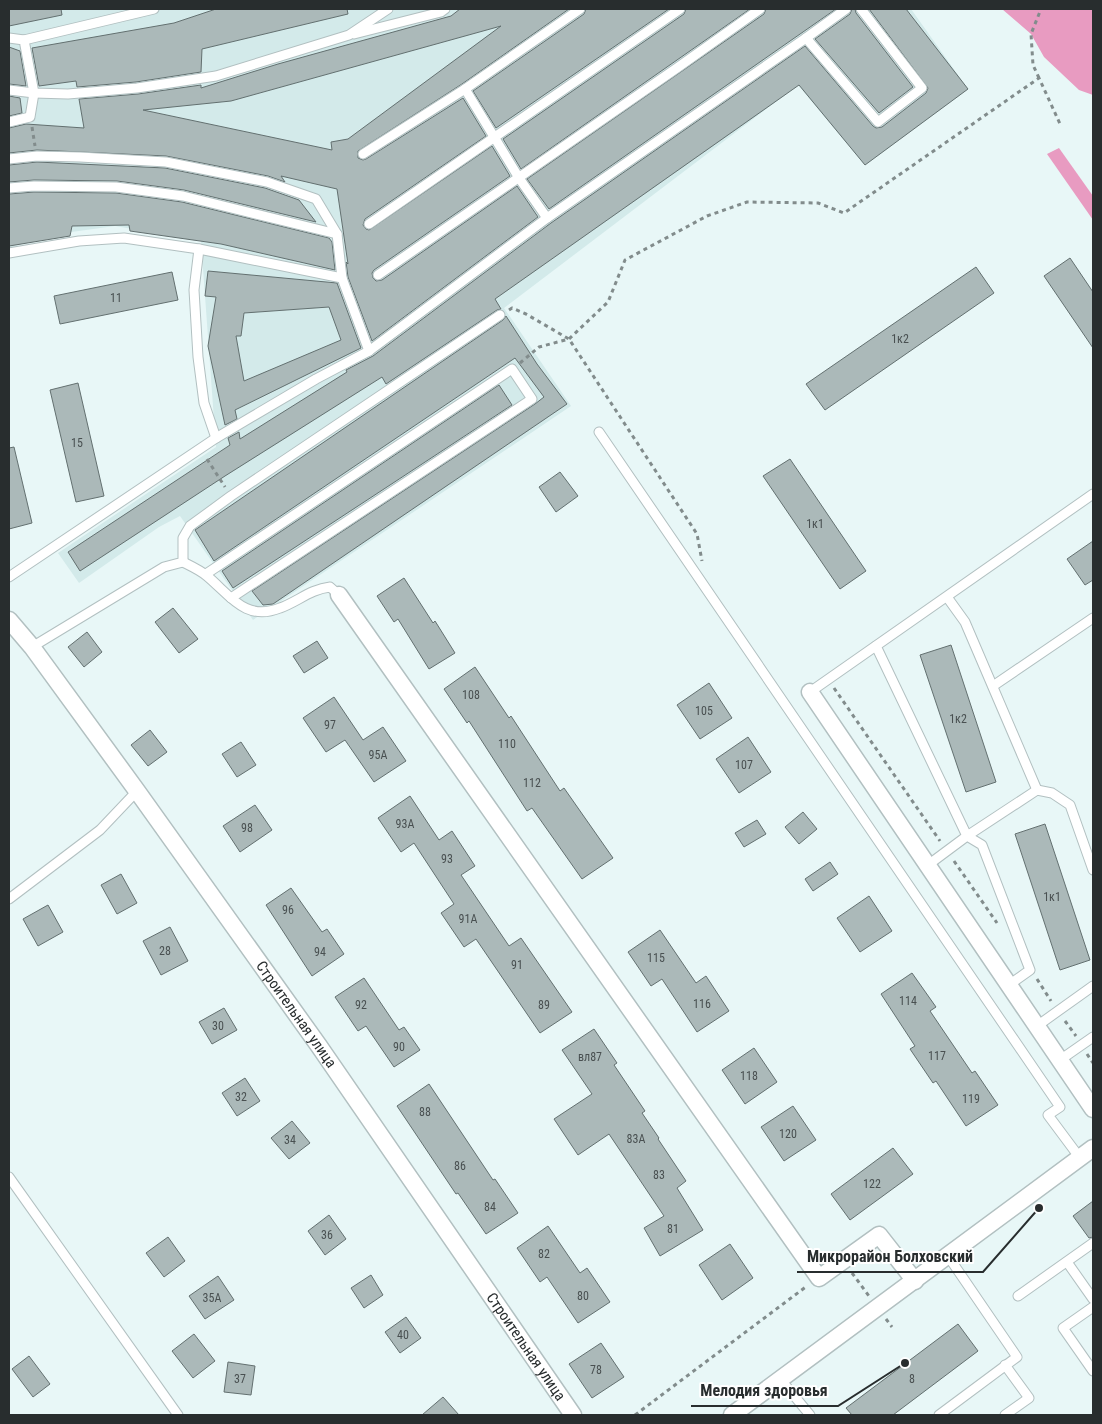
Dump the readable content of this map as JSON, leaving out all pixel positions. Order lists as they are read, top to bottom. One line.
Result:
{"streets":{"street":["Строительная улица"]},"places":["Микрорайон Болховский","Мелодия здоровья"],"house_numbers":["11","1к2","15","1к1","108","105","1к2","97","110","95А","107","112","93А","98","93","1к1","96","91А","28","94","115","91","114","116","92","89","30","90","117","вл87","118","32","119","88","120","83А","34","86","83","122","84","81","36","82","80","35А","40","78","37","8"]}
